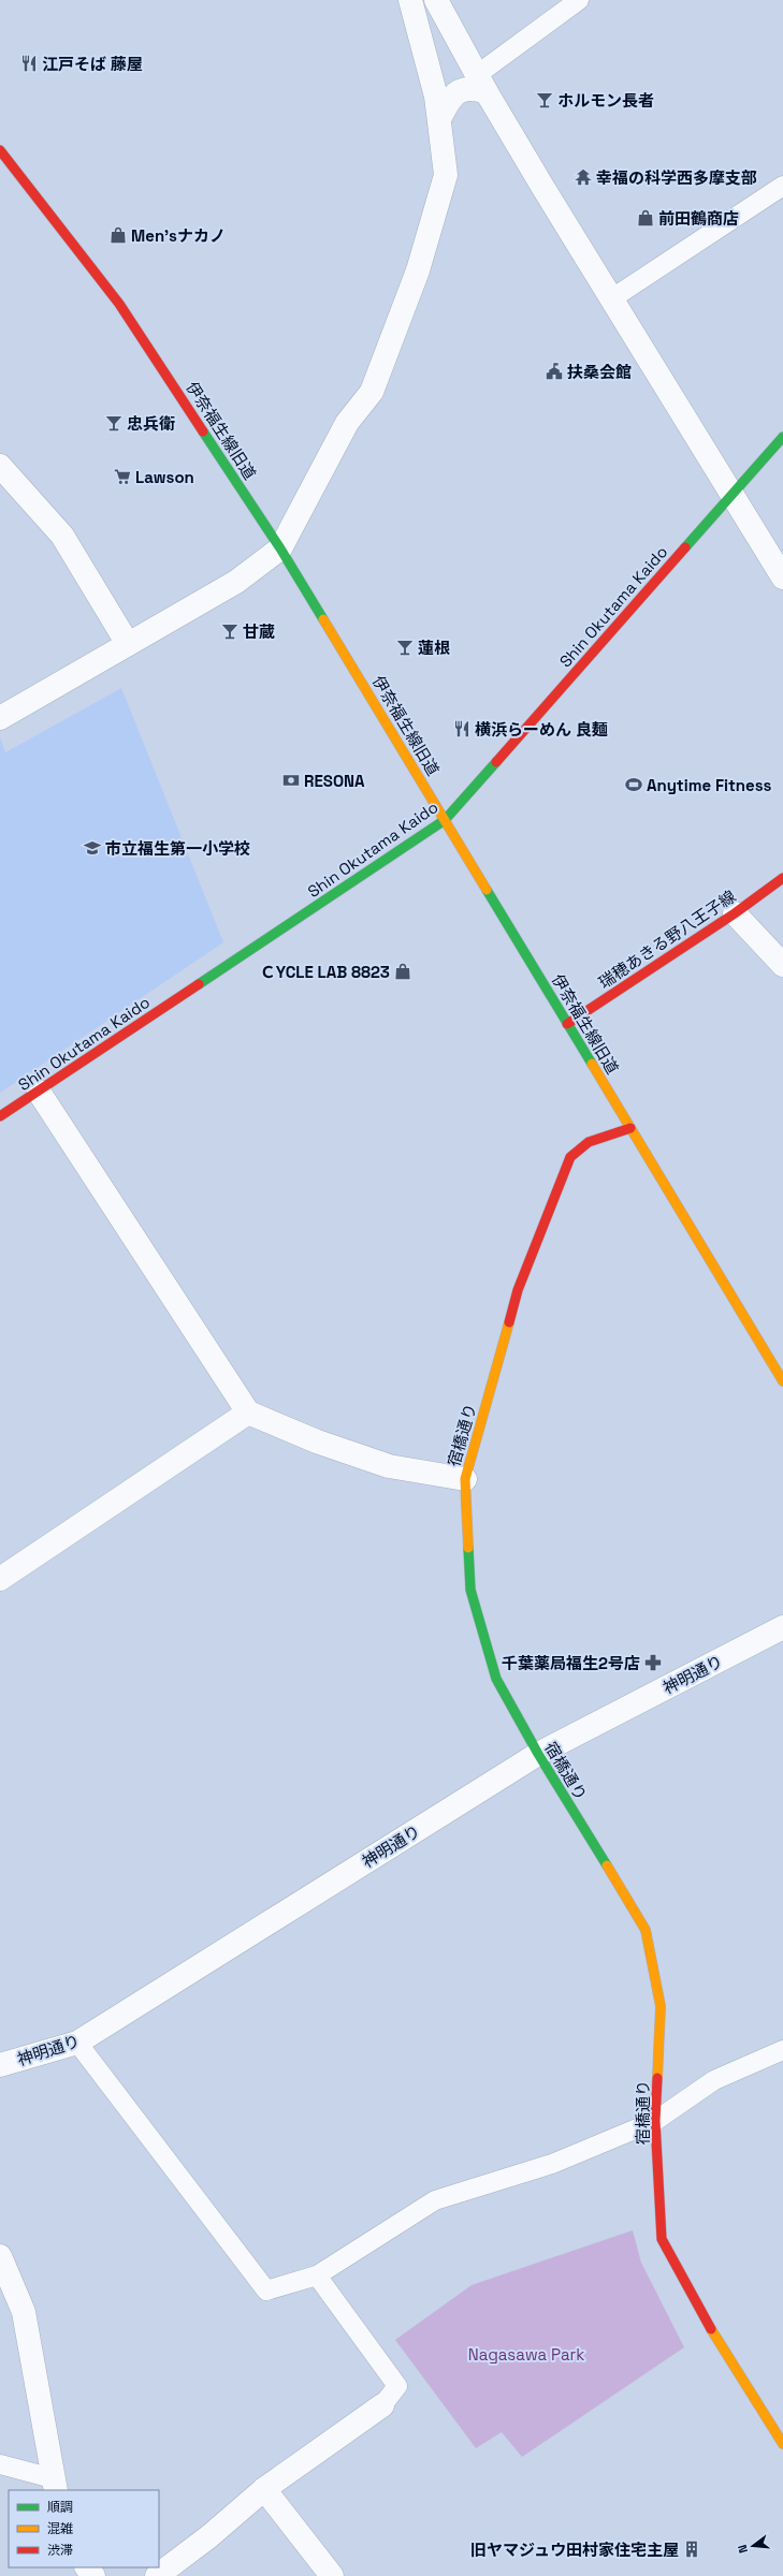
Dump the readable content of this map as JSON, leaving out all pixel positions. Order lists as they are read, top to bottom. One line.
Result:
{"streets":{"street":["伊奈福生線旧道","Shin Okutama Kaido","瑞穂あきる野八王子線","宿橋通り","神明通り"]},"crossings":[["伊奈福生線旧道","Shin Okutama Kaido"],["伊奈福生線旧道","瑞穂あきる野八王子線"],["伊奈福生線旧道","宿橋通り"],["宿橋通り","神明通り"]],"parks":["Nagasawa Park"],"places":{"restaurant":["江戸そば 藤屋","横浜らーめん 良麺"],"bar":["ホルモン長者","忠兵衛","甘蔵","蓮根"],"temple":["幸福の科学西多摩支部"],"shop":["前田鶴商店","Men'sナカノ","ＣYCLE LAB 8823"],"public building":["扶桑会館"],"supermarket":["Lawson"],"bank":["RESONA"],"sports":["Anytime Fitness"],"school or university":["市立福生第一小学校"],"pharmacy":["千葉薬局福生2号店"],"building":["旧ヤマジュウ田村家住宅主屋"]},"legend":["順調","混雑","渋滞"],"north":"left"}
